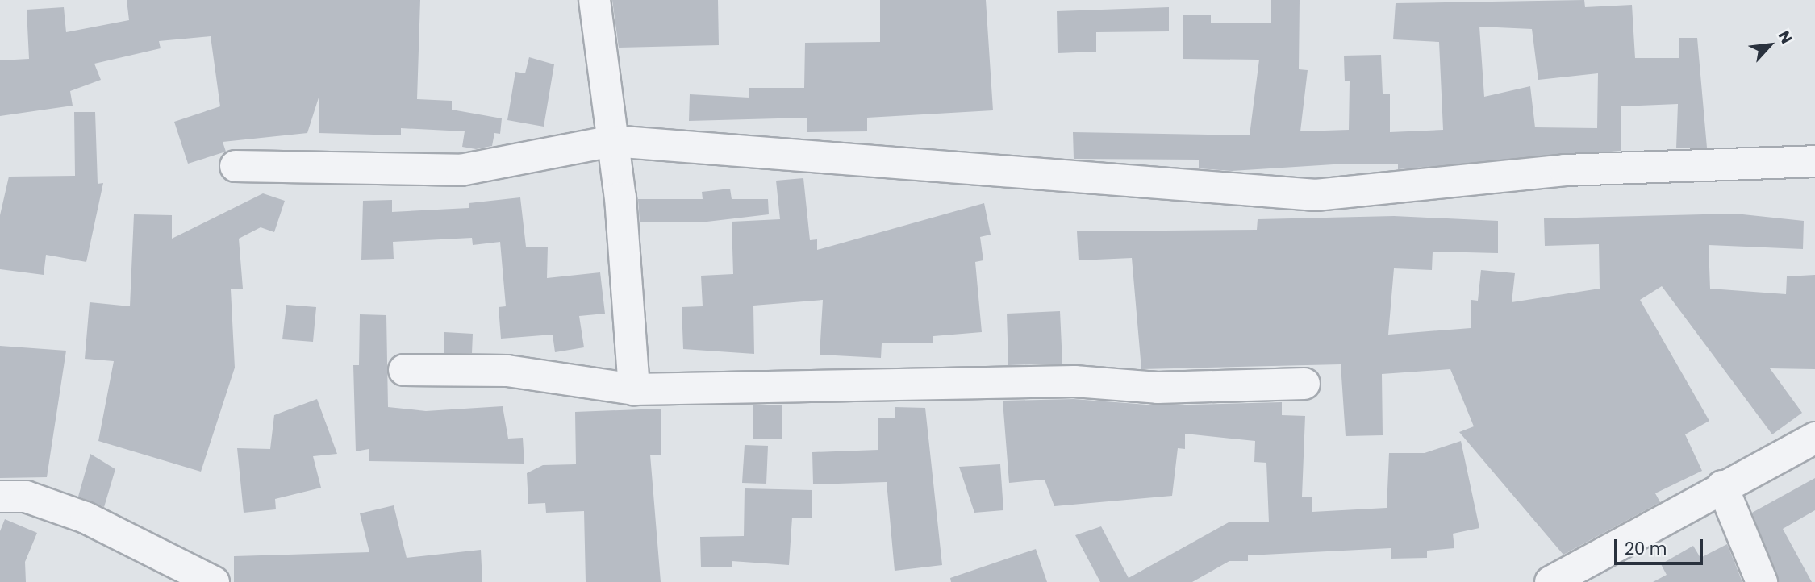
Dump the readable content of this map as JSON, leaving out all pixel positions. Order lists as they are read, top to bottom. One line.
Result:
{"scale_bar":"20 m","north":"top right"}
